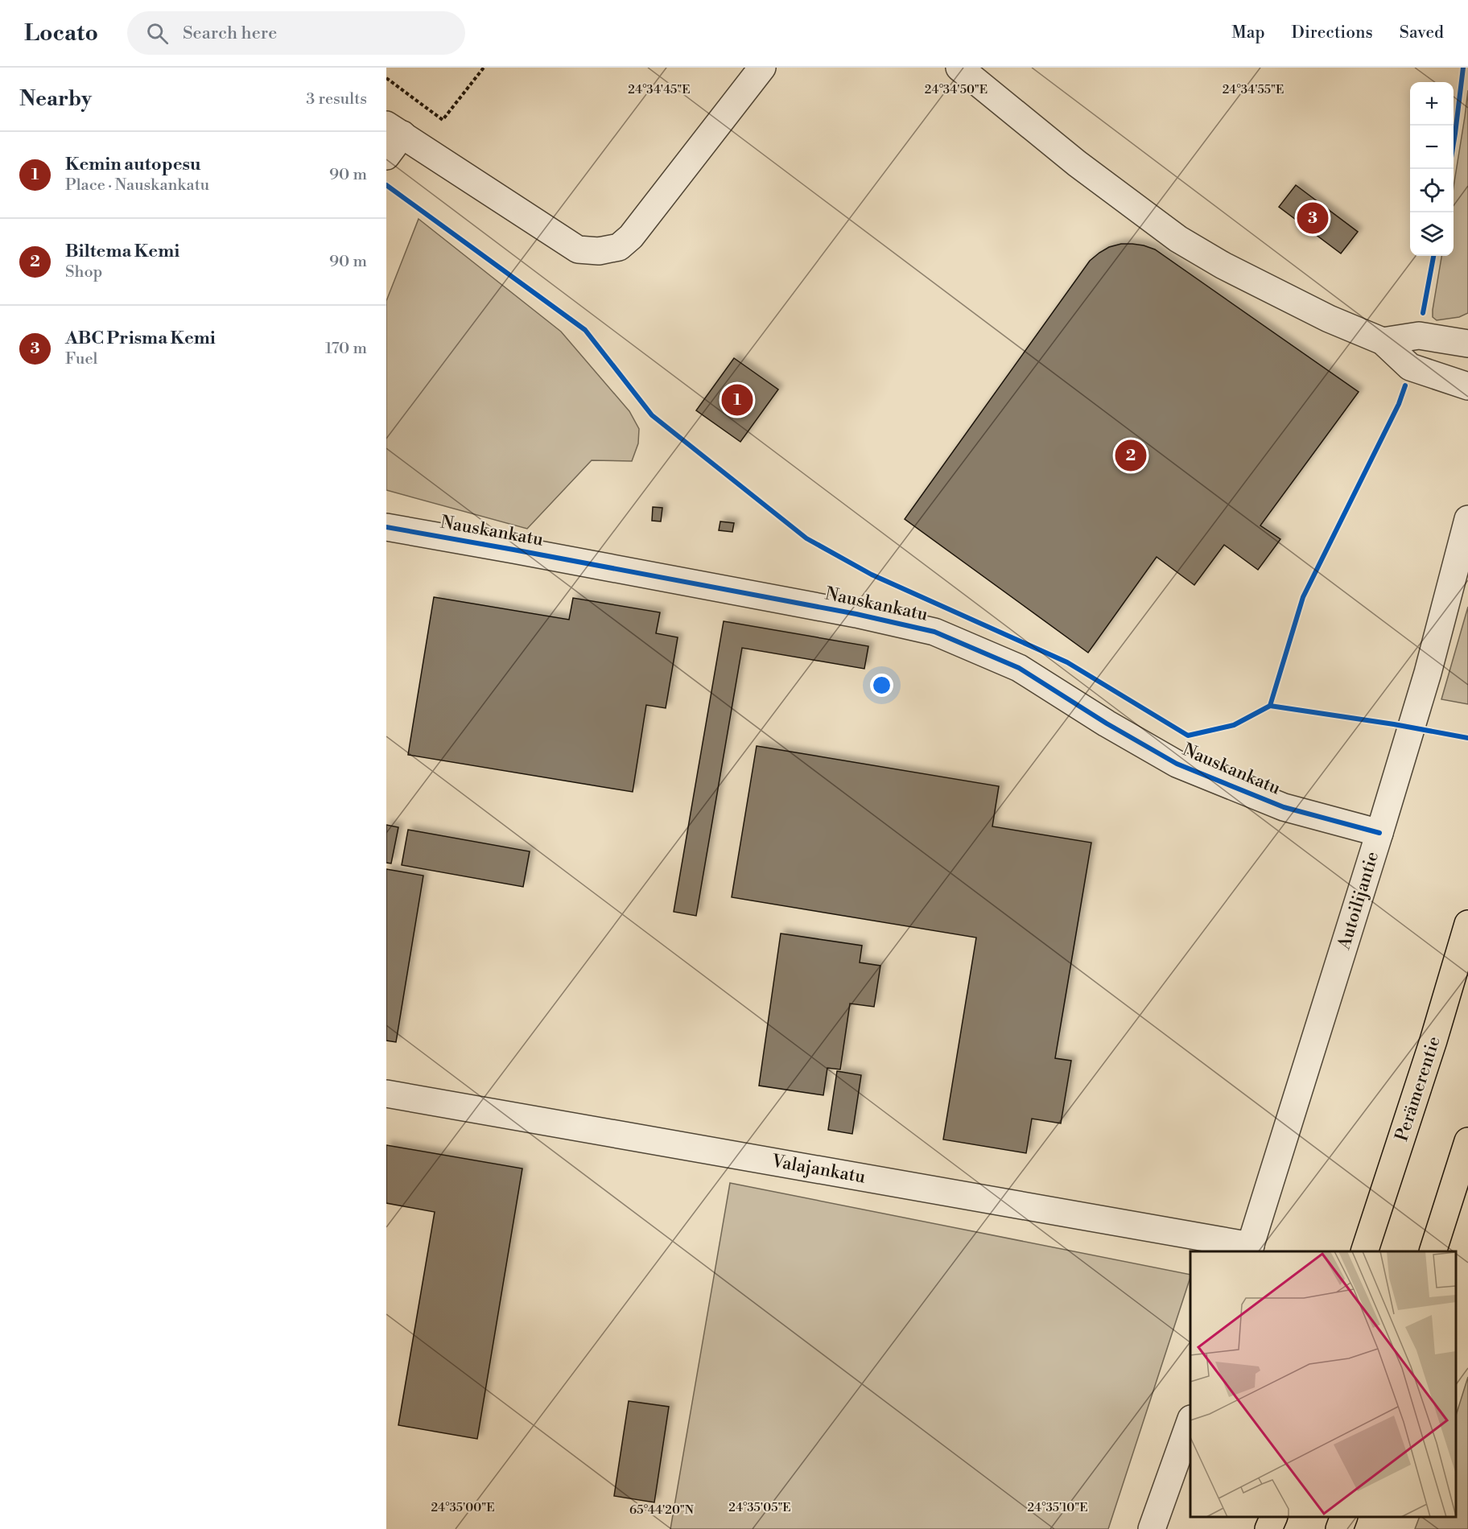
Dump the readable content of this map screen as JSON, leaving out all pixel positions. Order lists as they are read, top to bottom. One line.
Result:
{"streets":{"highway":["Perämerentie"],"street":["Nauskankatu","Autoilijantie","Valajankatu"]},"crossings":[["Nauskankatu","Autoilijantie"],["Autoilijantie","Valajankatu"]],"page":{"header":"Locato","search":"Search here","nav":["Map","Directions","Saved"],"heading":["Nearby","3 results"],"map_buttons":["+","−"],"list":[{"mark":"1","name":"Kemin autopesu","note":"Place · Nauskankatu","value":"90 m"},{"mark":"2","name":"Biltema Kemi","note":"Shop","value":"90 m"},{"mark":"3","name":"ABC Prisma Kemi","note":"Fuel","value":"170 m"}],"pins":["3","1","2"]},"coordinates":["24°34'45\"E","24°34'50\"E","24°34'55\"E","24°35'00\"E","24°35'05\"E","24°35'10\"E","65°44'20\"N"]}
